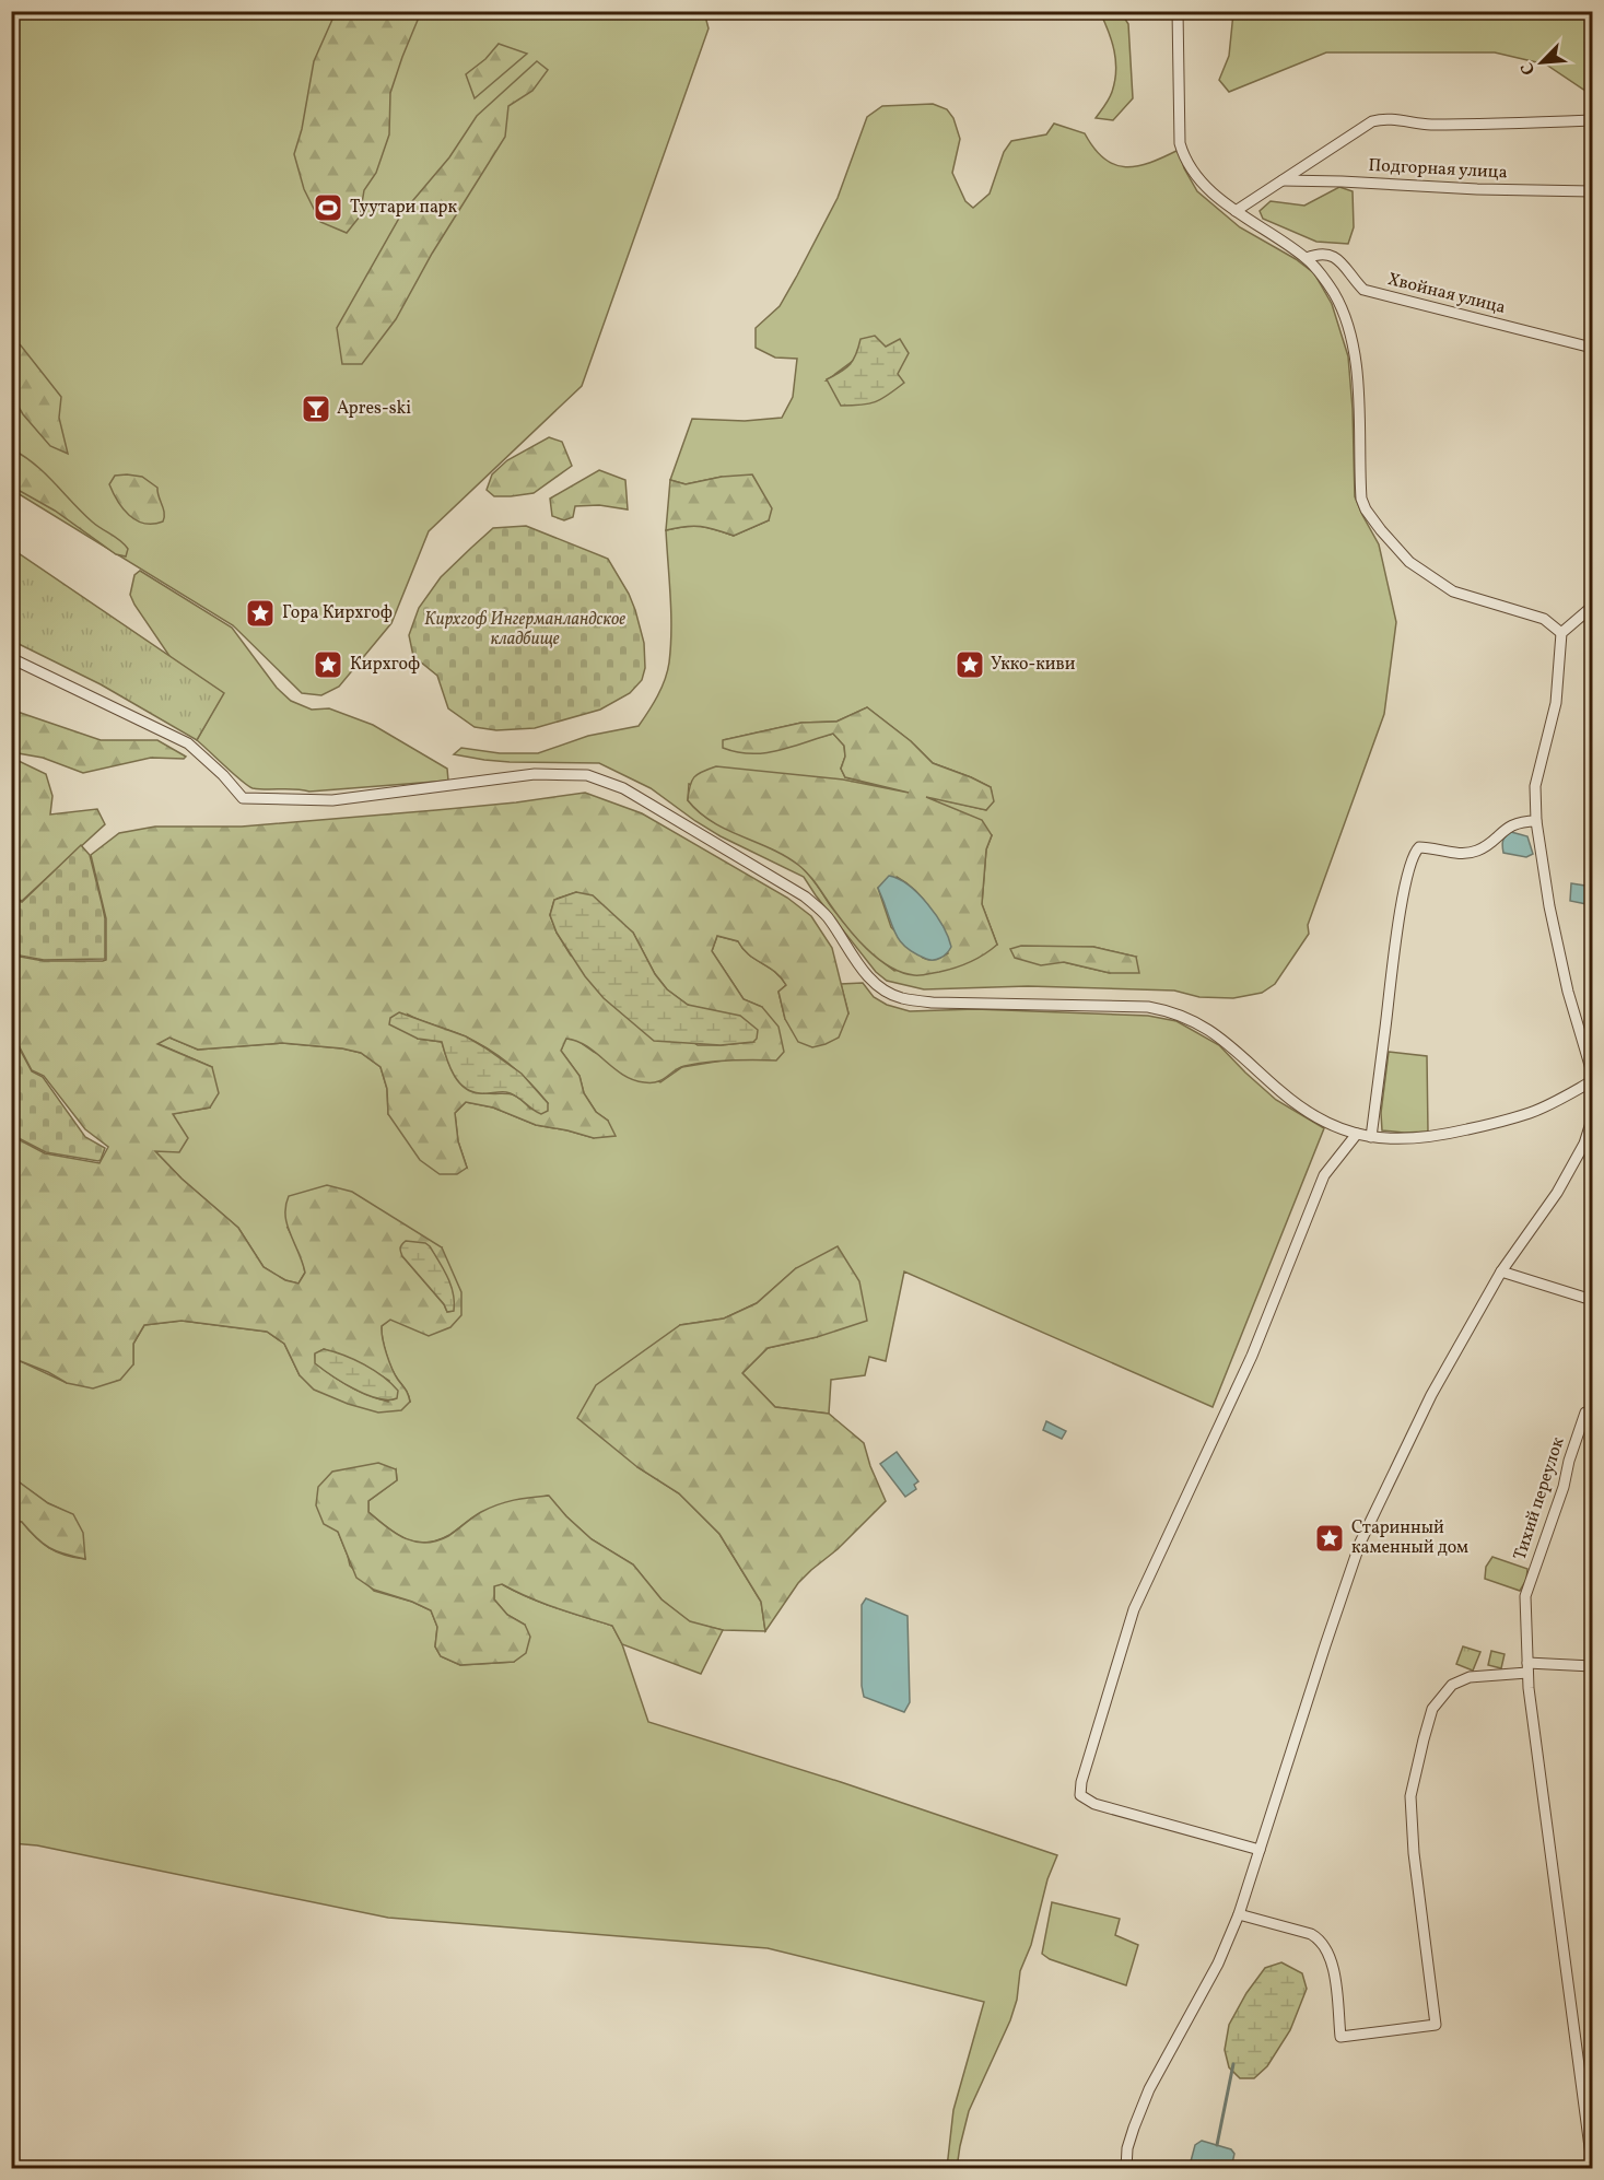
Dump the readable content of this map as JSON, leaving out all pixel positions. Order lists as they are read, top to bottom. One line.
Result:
{"streets":{"street":["Подгорная улица","Хвойная улица","Тихий переулок"]},"parks":["Кирхгоф Ингерманландское кладбище"],"places":{"sports":["Туутари парк"],"bar":["Apres-ski"],"place":["Гора Кирхгоф","Кирхгоф","Укко-киви","Старинный каменный дом"]},"north":"bottom left"}
